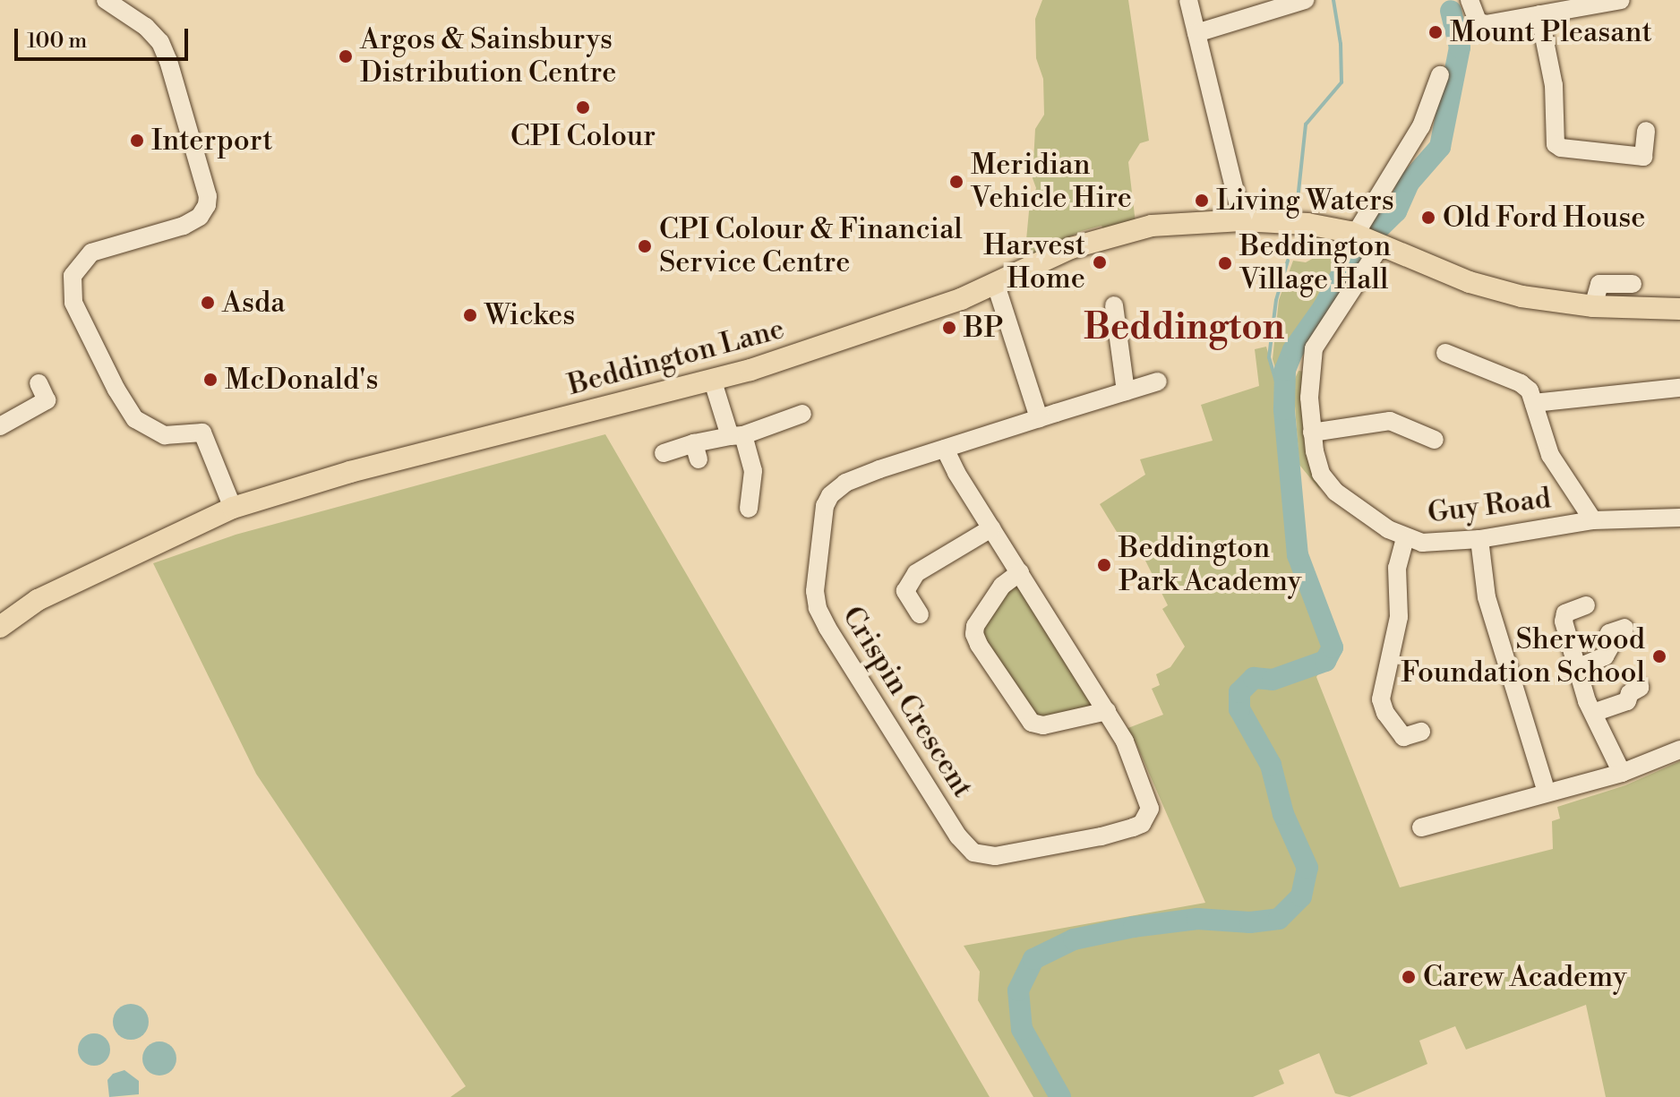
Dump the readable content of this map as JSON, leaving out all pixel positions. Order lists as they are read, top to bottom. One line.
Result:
{"streets":{"main road":["Beddington Lane"],"street":["Guy Road","Crispin Crescent"]},"crossings":[["Beddington Lane","Guy Road"]],"districts":["Beddington"],"places":["Mount Pleasant","Argos & Sainsburys Distribution Centre","CPI Colour","Interport","Meridian Vehicle Hire","Living Waters","Old Ford House","CPI Colour & Financial Service Centre","Harvest Home","Beddington Village Hall","Asda","Wickes","BP","McDonald's","Beddington Park Academy","Sherwood Foundation School","Carew Academy"],"scale_bar":"100 m"}
